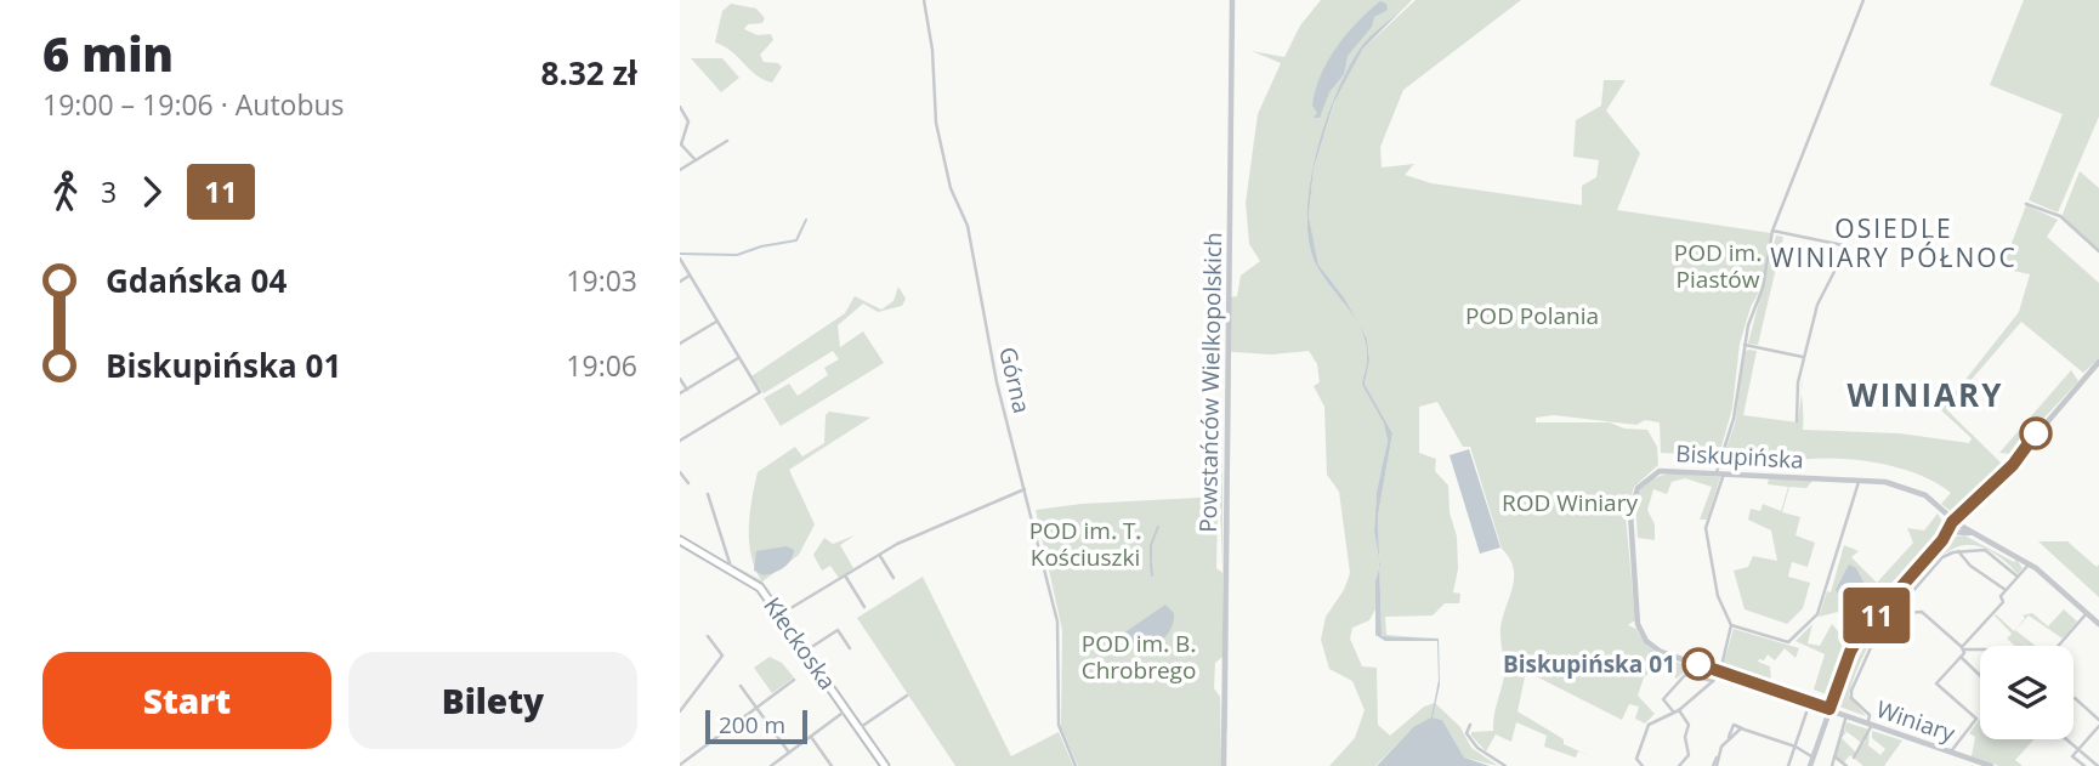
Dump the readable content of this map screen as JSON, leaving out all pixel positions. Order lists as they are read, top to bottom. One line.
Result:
{"streets":{"main road":["Kłeckoska"],"street":["Górna","Powstańców Wielkopolskich","Biskupińska","Winiary"]},"crossings":[["Biskupińska","Winiary"]],"districts":["OSIEDLE WINIARY PÓŁNOC","WINIARY"],"parks":["POD im. Piastów","POD Polania","ROD Winiary","POD im. T. Kościuszki","POD im. B. Chrobrego"],"places":["Biskupińska 01"],"lines":["bus line 11"],"scale_bar":"200 m","page":{"heading":["6 min","19:00 – 19:06 · Autobus","8.32 zł"],"on_map":"11","legs":["3","11"],"list":[{"name":"Gdańska 04","value":"19:03"},{"name":"Biskupińska 01","value":"19:06"}],"buttons":["Start","Bilety"],"scale":"200 m"}}
